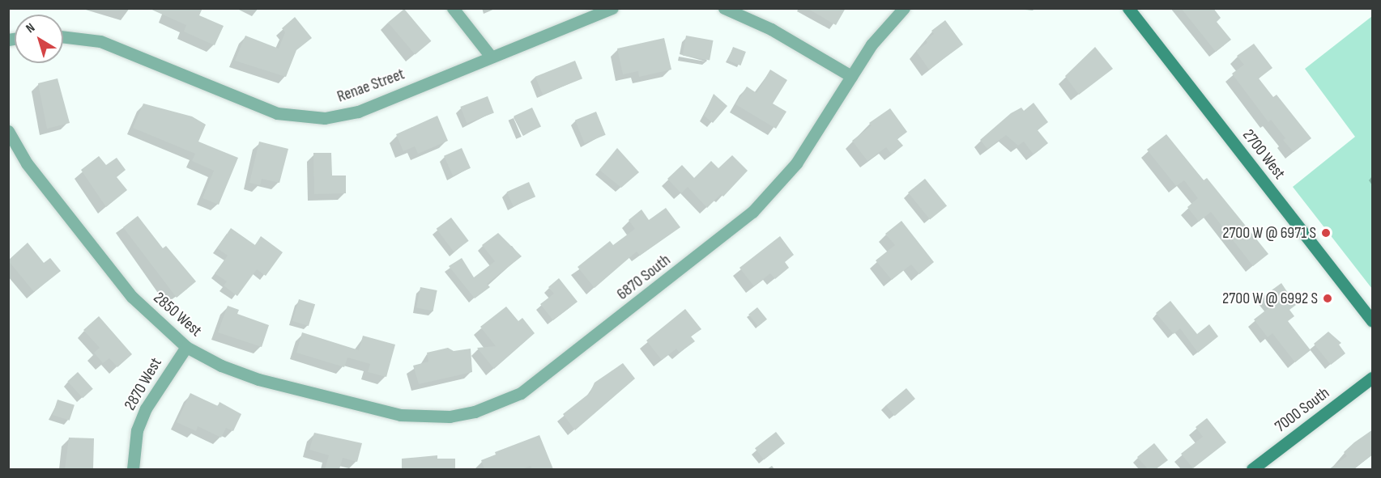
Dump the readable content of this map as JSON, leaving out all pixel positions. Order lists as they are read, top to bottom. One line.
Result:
{"streets":{"main road":["2700 West","7000 South"],"street":["Renae Street","6870 South","2850 West","2870 West"]},"crossings":[["6870 South","2850 West"],["2850 West","2870 West"]],"places":["2700 W @ 6971 S","2700 W @ 6992 S"],"north":"top left"}
